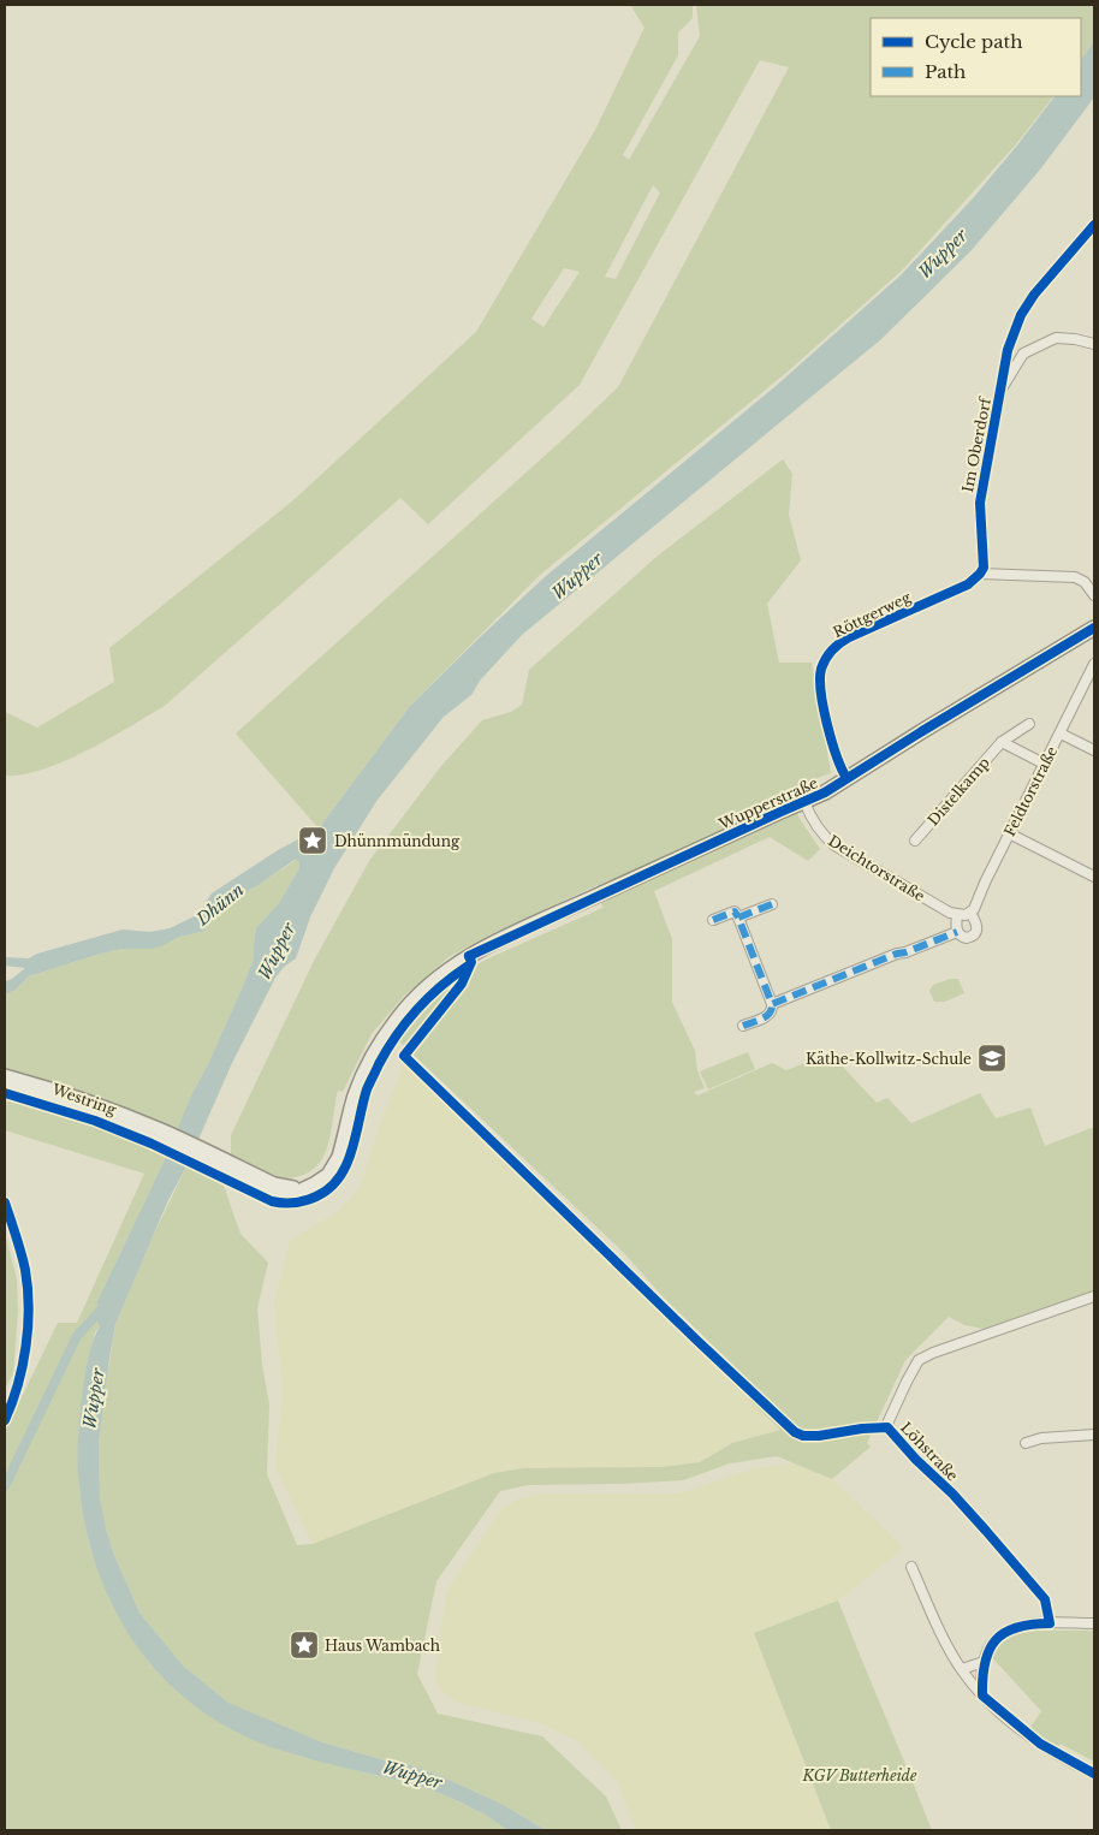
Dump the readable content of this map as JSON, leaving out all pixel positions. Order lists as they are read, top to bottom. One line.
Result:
{"streets":{"main road":["Wupperstraße","Westring"],"street":["Im Oberdorf","Röttgerweg","Distelkamp","Feldtorstraße","Deichtorstraße","Löhstraße"]},"crossings":[["Im Oberdorf","Röttgerweg"],["Röttgerweg","Wupperstraße"],["Feldtorstraße","Deichtorstraße"],["Wupperstraße","Deichtorstraße"],["Wupperstraße","Westring"]],"water":["Wupper","Dhünn"],"parks":["KGV Butterheide"],"places":{"place":["Dhünnmündung","Haus Wambach"],"school or university":["Käthe-Kollwitz-Schule"]},"legend":["Cycle path","Path"]}
